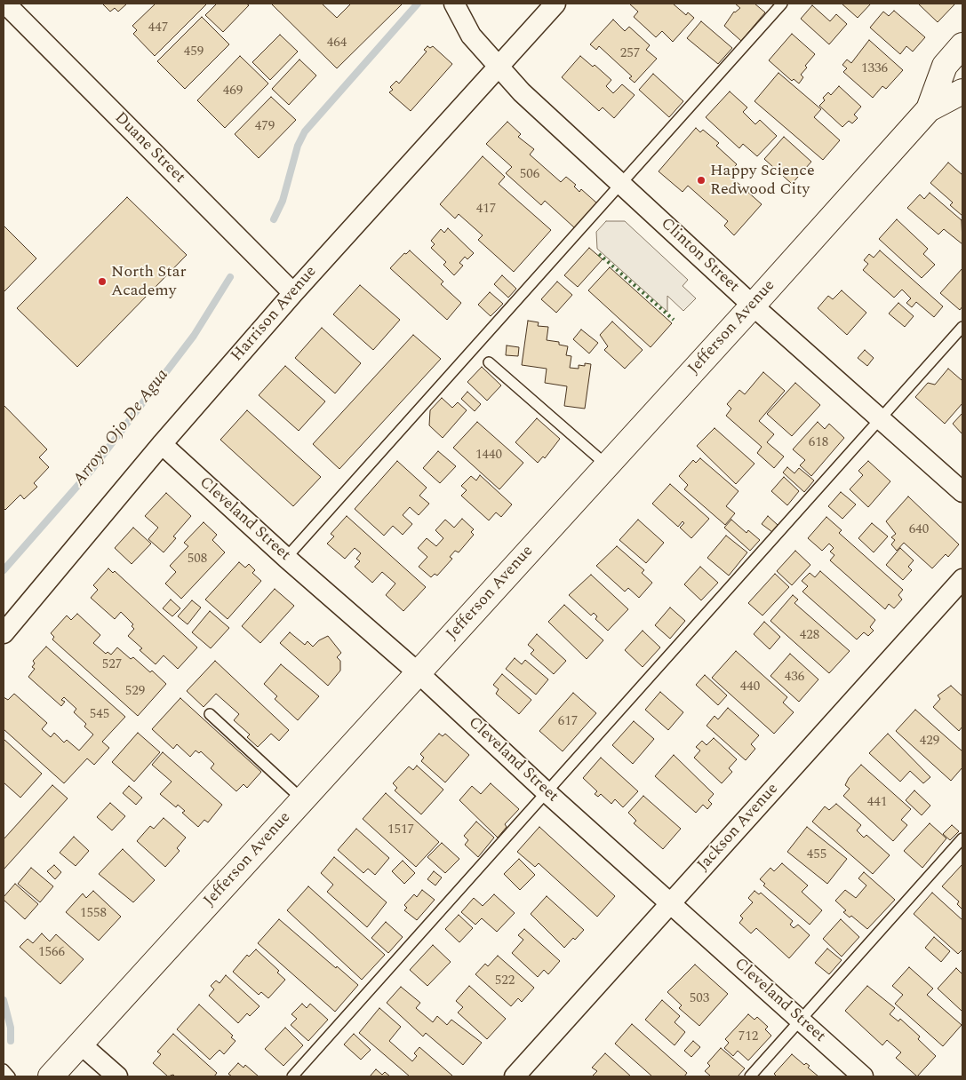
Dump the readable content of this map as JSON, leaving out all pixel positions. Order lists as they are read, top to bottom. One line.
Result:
{"streets":{"main road":["Jefferson Avenue"],"street":["Duane Street","Clinton Street","Harrison Avenue","Cleveland Street","Jackson Avenue"]},"crossings":[["Duane Street","Harrison Avenue"],["Clinton Street","Harrison Avenue"],["Clinton Street","Jefferson Avenue"],["Harrison Avenue","Cleveland Street"],["Jefferson Avenue","Cleveland Street"],["Cleveland Street","Jackson Avenue"]],"water":["Arroyo Ojo De Agua"],"places":["Happy Science Redwood City","North Star Academy"],"house_numbers":["447","464","459","257","1336","469","479","506","417","618","1440","640","508","428","527","436","440","529","545","617","429","441","1517","455","1558","1566","522","503","712"]}
